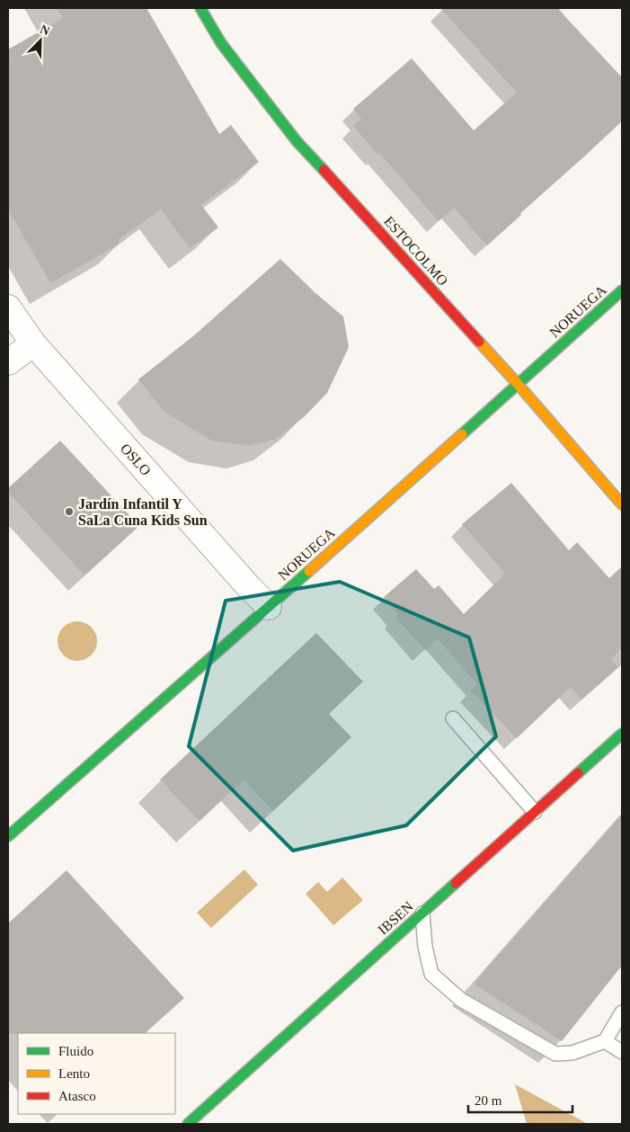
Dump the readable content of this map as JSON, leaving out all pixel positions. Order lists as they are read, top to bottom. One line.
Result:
{"streets":{"street":["ESTOCOLMO","NORUEGA","OSLO","IBSEN"]},"crossings":[["ESTOCOLMO","NORUEGA"],["NORUEGA","OSLO"]],"places":["Jardín Infantil Y SaLa Cuna Kids Sun"],"legend":["Fluido","Lento","Atasco"],"scale_bar":"20 m","north":"top right"}
